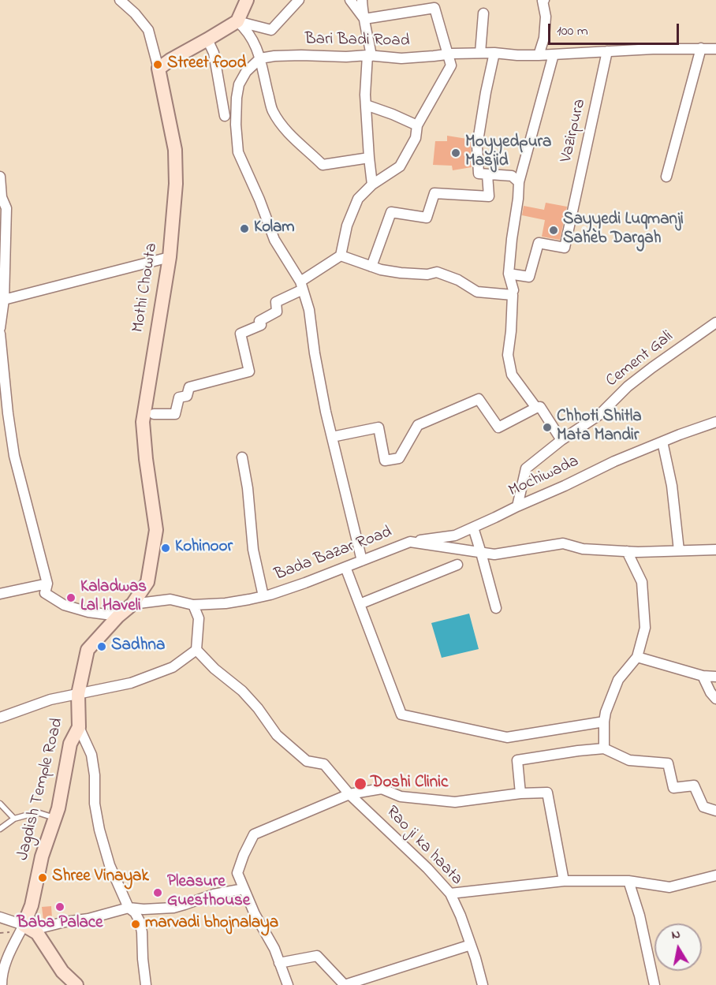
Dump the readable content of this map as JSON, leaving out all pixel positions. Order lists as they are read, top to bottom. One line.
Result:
{"streets":{"main road":["Mothi Chowta","Jagdish Temple Road"],"street":["Bari Badi Road","Vazirpura","Cement Gali","Mochiwada","Bada Bazar Road","Rao ji ka haata"]},"crossings":[["Bari Badi Road","Vazirpura"],["Mothi Chowta","Bada Bazar Road"],["Mothi Chowta","Jagdish Temple Road"],["Cement Gali","Mochiwada"],["Mochiwada","Bada Bazar Road"]],"places":["Street food","Moyyedpura Masjid","Kolam","Sayyedi Luqmanji Saheb Dargah","Chhoti Shitla Mata Mandir","Kohinoor","Kaladwas Lal Haveli","Sadhna","Doshi Clinic","Shree Vinayak","Pleasure Guesthouse","Baba Palace","marvadi bhojnalaya"],"scale_bar":"100 m","north":"top"}
